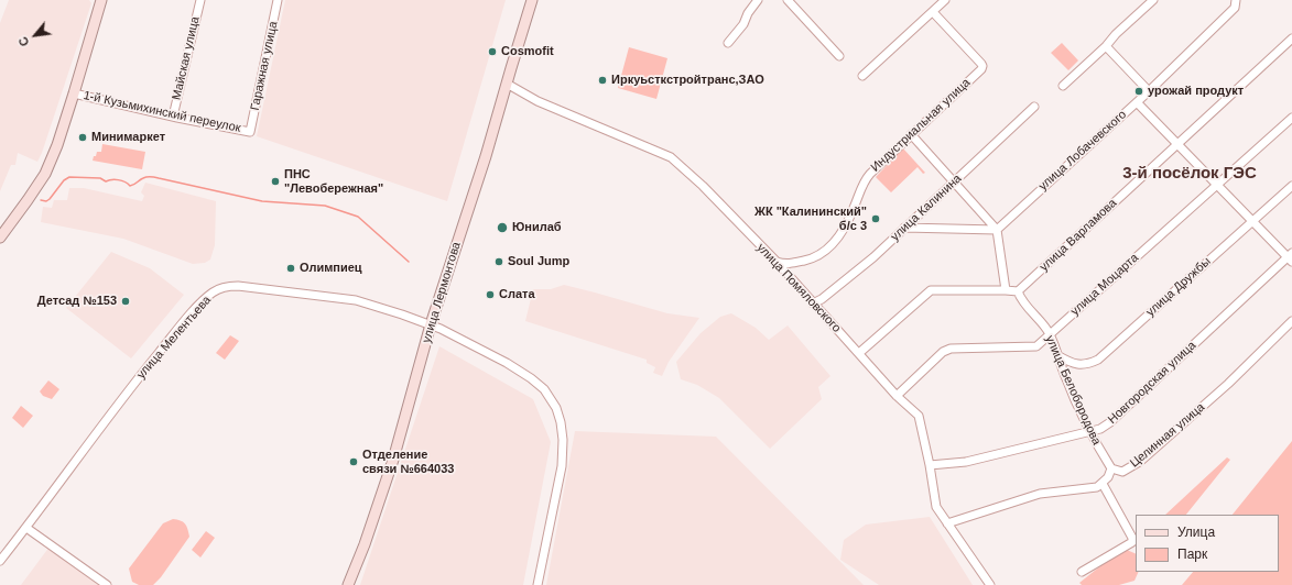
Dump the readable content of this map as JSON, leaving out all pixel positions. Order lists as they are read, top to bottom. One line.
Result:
{"streets":{"main road":["улица Лермонтова"],"street":["Майская улица","Гаражная улица","1-й Кузьмихинский переулок","Индустриальная улица","улица Лобачевского","улица Калинина","улица Варламова","улица Моцарта","улица Дружбы","улица Помяловского","улица Мелентьева","Новгородская улица","улица Белобородова","Целинная улица"]},"crossings":[["Майская улица","1-й Кузьмихинский переулок"],["Гаражная улица","1-й Кузьмихинский переулок"],["Индустриальная улица","улица Помяловского"],["улица Калинина","улица Помяловского"],["улица Варламова","улица Белобородова"],["улица Моцарта","улица Помяловского"],["улица Моцарта","улица Белобородова"],["улица Дружбы","улица Белобородова"],["улица Помяловского","улица Лермонтова"],["улица Помяловского","Новгородская улица"],["улица Лермонтова","улица Мелентьева"],["Новгородская улица","улица Белобородова"],["улица Белобородова","Целинная улица"]],"districts":["3-й посёлок ГЭС"],"places":["Cosmofit","Иркуьсткстройтранс,ЗАО","урожай продукт","Минимаркет","ПНС \"Левобережная\"","ЖК \"Калининский\" б/с 3","Юнилаб","Soul Jump","Олимпиец","Слата","Детсад №153","Отделение связи №664033"],"legend":["Улица","Парк"],"north":"bottom left"}
